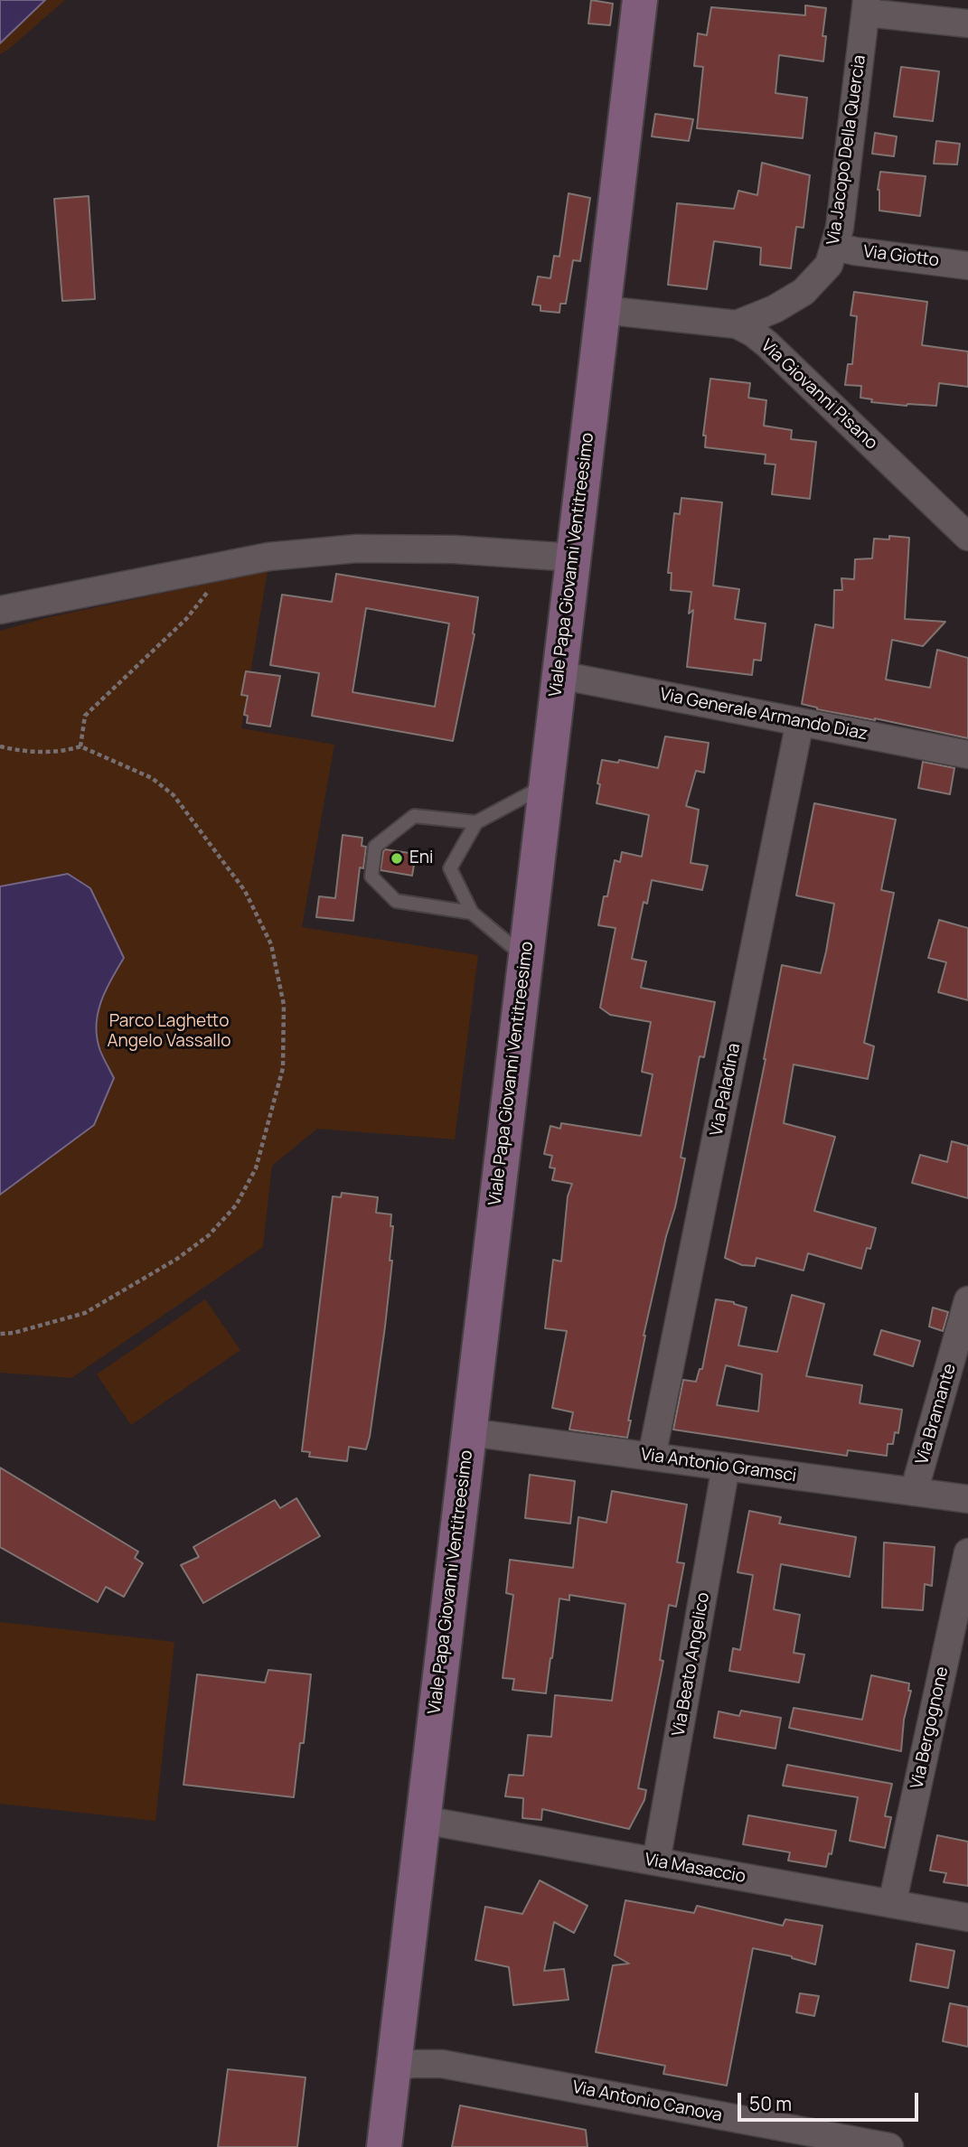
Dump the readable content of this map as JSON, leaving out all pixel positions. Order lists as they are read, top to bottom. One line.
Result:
{"streets":{"street":["Via Jacopo Della Quercia","Via Giotto","Via Giovanni Pisano","Viale Papa Giovanni Ventitreesimo","Via Generale Armando Diaz","Via Paladina","Via Bramante","Via Antonio Gramsci","Via Beato Angelico","Via Bergognone","Via Masaccio","Via Antonio Canova"]},"crossings":[["Via Jacopo Della Quercia","Via Giotto"],["Via Jacopo Della Quercia","Via Giovanni Pisano"],["Via Giovanni Pisano","Viale Papa Giovanni Ventitreesimo"],["Viale Papa Giovanni Ventitreesimo","Via Generale Armando Diaz"],["Viale Papa Giovanni Ventitreesimo","Via Antonio Gramsci"],["Viale Papa Giovanni Ventitreesimo","Via Masaccio"],["Viale Papa Giovanni Ventitreesimo","Via Antonio Canova"],["Via Generale Armando Diaz","Via Paladina"],["Via Paladina","Via Antonio Gramsci"],["Via Bramante","Via Antonio Gramsci"],["Via Antonio Gramsci","Via Beato Angelico"],["Via Beato Angelico","Via Masaccio"],["Via Bergognone","Via Masaccio"]],"parks":["Parco Laghetto Angelo Vassallo"],"places":["Eni"],"scale_bar":"50 m"}
